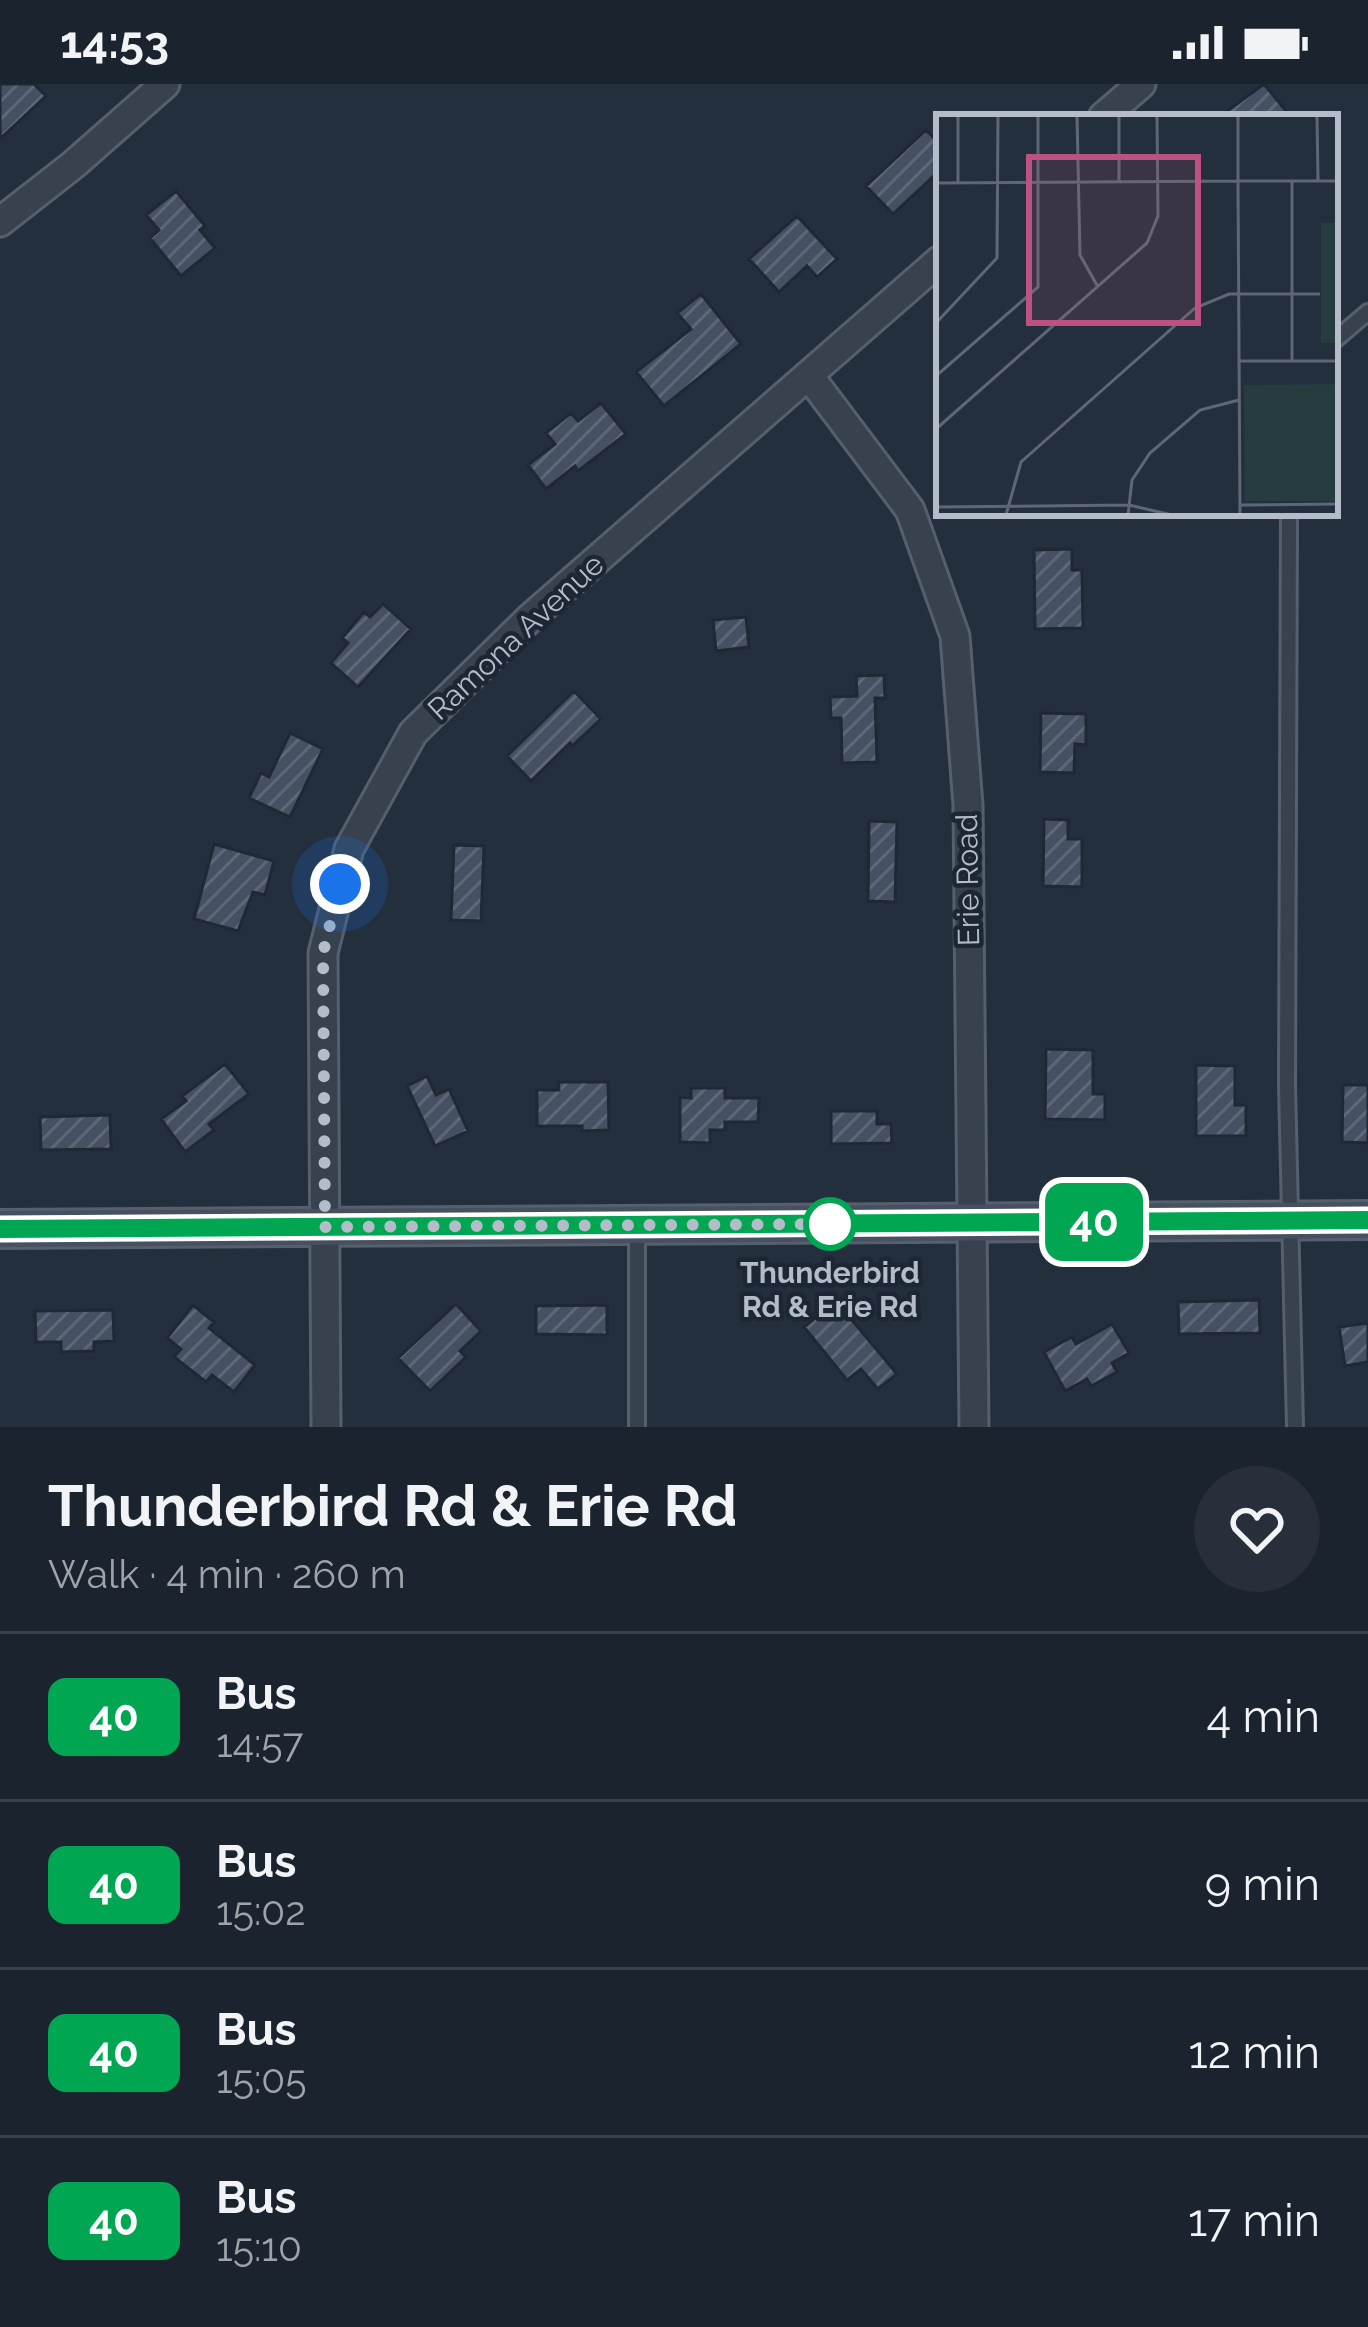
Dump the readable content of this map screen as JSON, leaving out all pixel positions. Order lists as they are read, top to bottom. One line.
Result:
{"streets":{"street":["Ramona Avenue","Erie Road"]},"crossings":[["Ramona Avenue","Erie Road"]],"places":["Thunderbird Rd & Erie Rd"],"lines":["bus line 40"],"page":{"status":"14:53","on_map":"40","heading":["Thunderbird Rd & Erie Rd","Walk · 4 min · 260 m"],"list":[{"mark":"40","name":"Bus","note":"14:57","value":"4 min"},{"mark":"40","name":"Bus","note":"15:02","value":"9 min"},{"mark":"40","name":"Bus","note":"15:05","value":"12 min"},{"mark":"40","name":"Bus","note":"15:10","value":"17 min"}]}}
